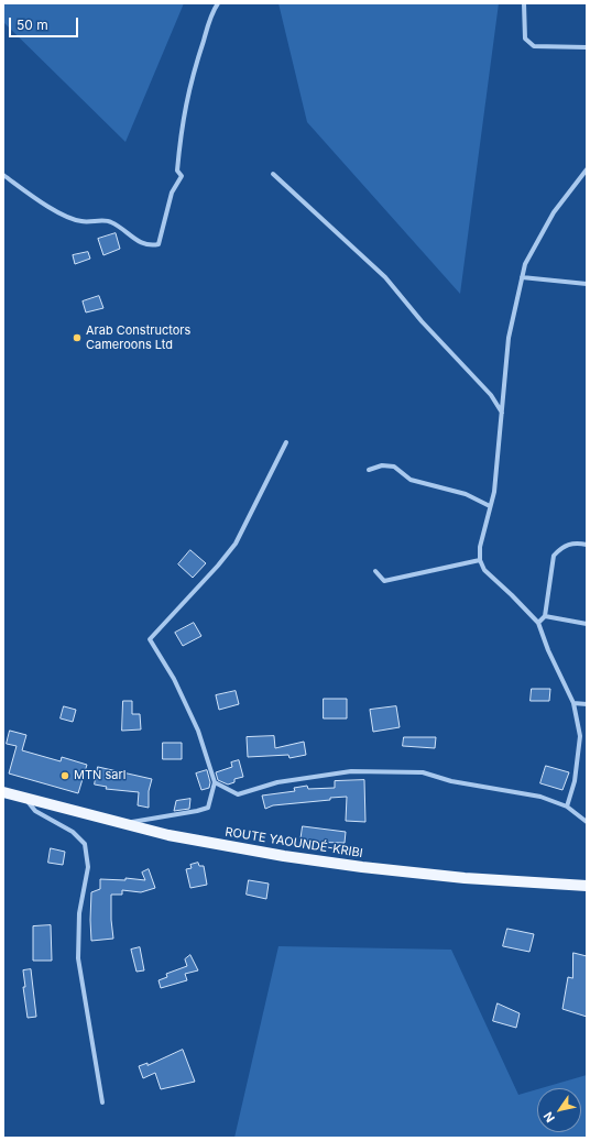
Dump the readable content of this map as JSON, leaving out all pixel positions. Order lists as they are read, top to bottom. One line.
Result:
{"streets":{"main road":["ROUTE YAOUNDÉ-KRIBI"]},"places":["Arab Constructors Cameroons Ltd","MTN sarl"],"scale_bar":"50 m","north":"bottom left"}
